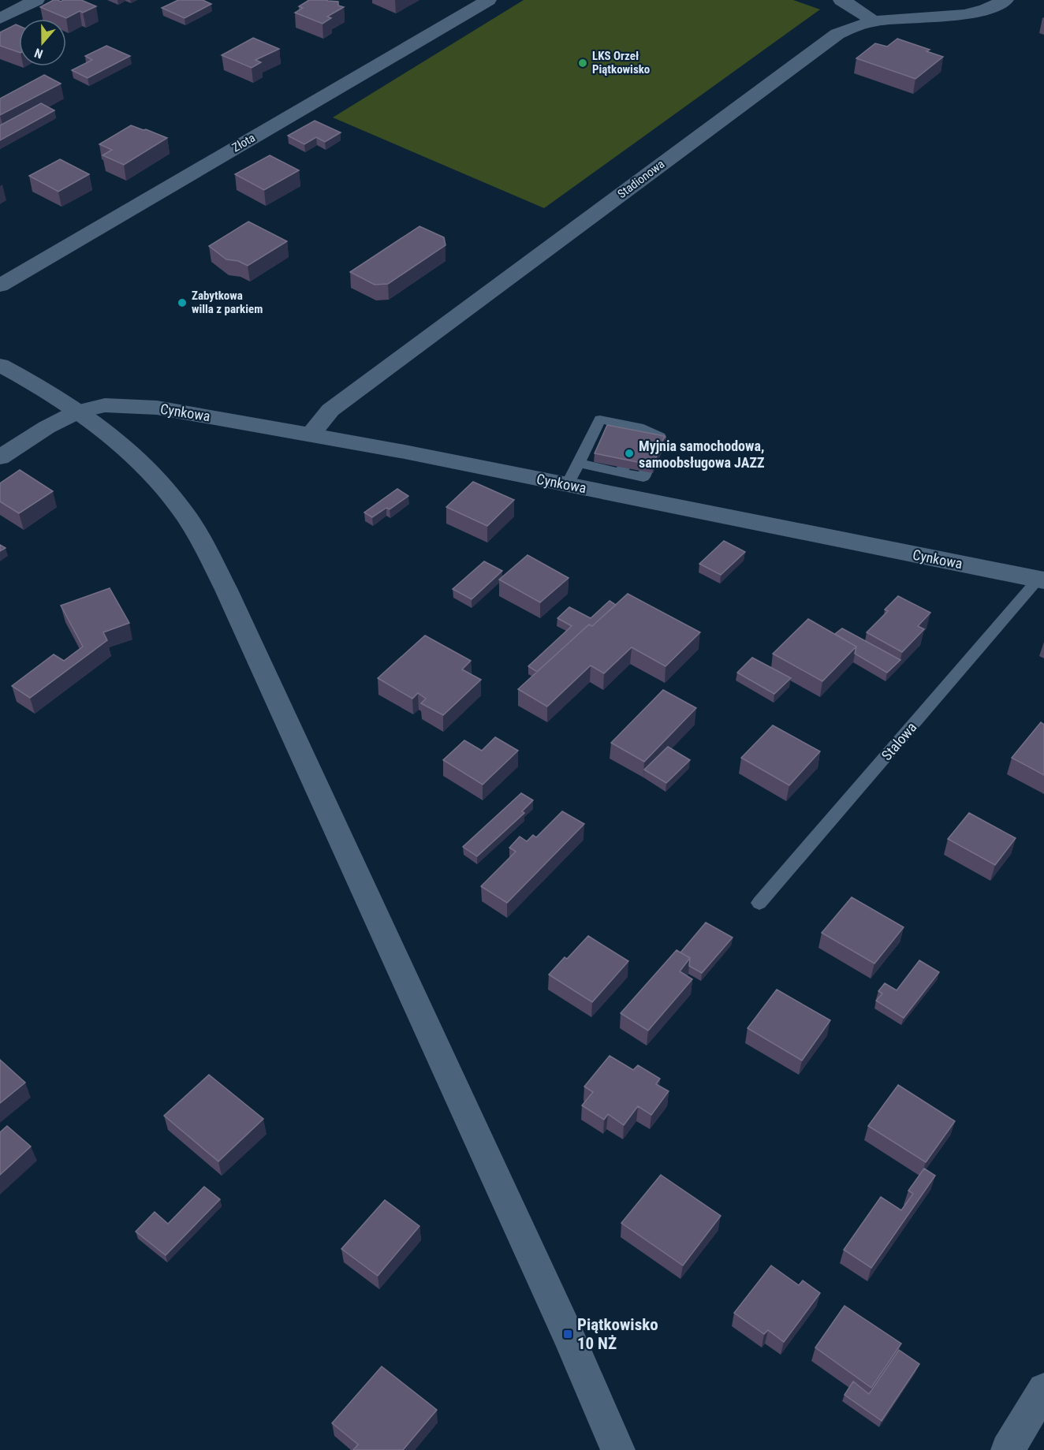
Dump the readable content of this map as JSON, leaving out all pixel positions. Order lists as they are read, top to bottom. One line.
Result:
{"streets":{"street":["Złota","Stadionowa","Cynkowa"],"lane":["Stalowa"]},"crossings":[["Stadionowa","Cynkowa"],["Cynkowa","Stalowa"]],"places":{"other":["LKS Orzeł Piątkowisko","Zabytkowa willa z parkiem","Myjnia samochodowa, samoobsługowa JAZZ"],"transit":["Piątkowisko 10 NŻ"]},"north":"bottom"}
